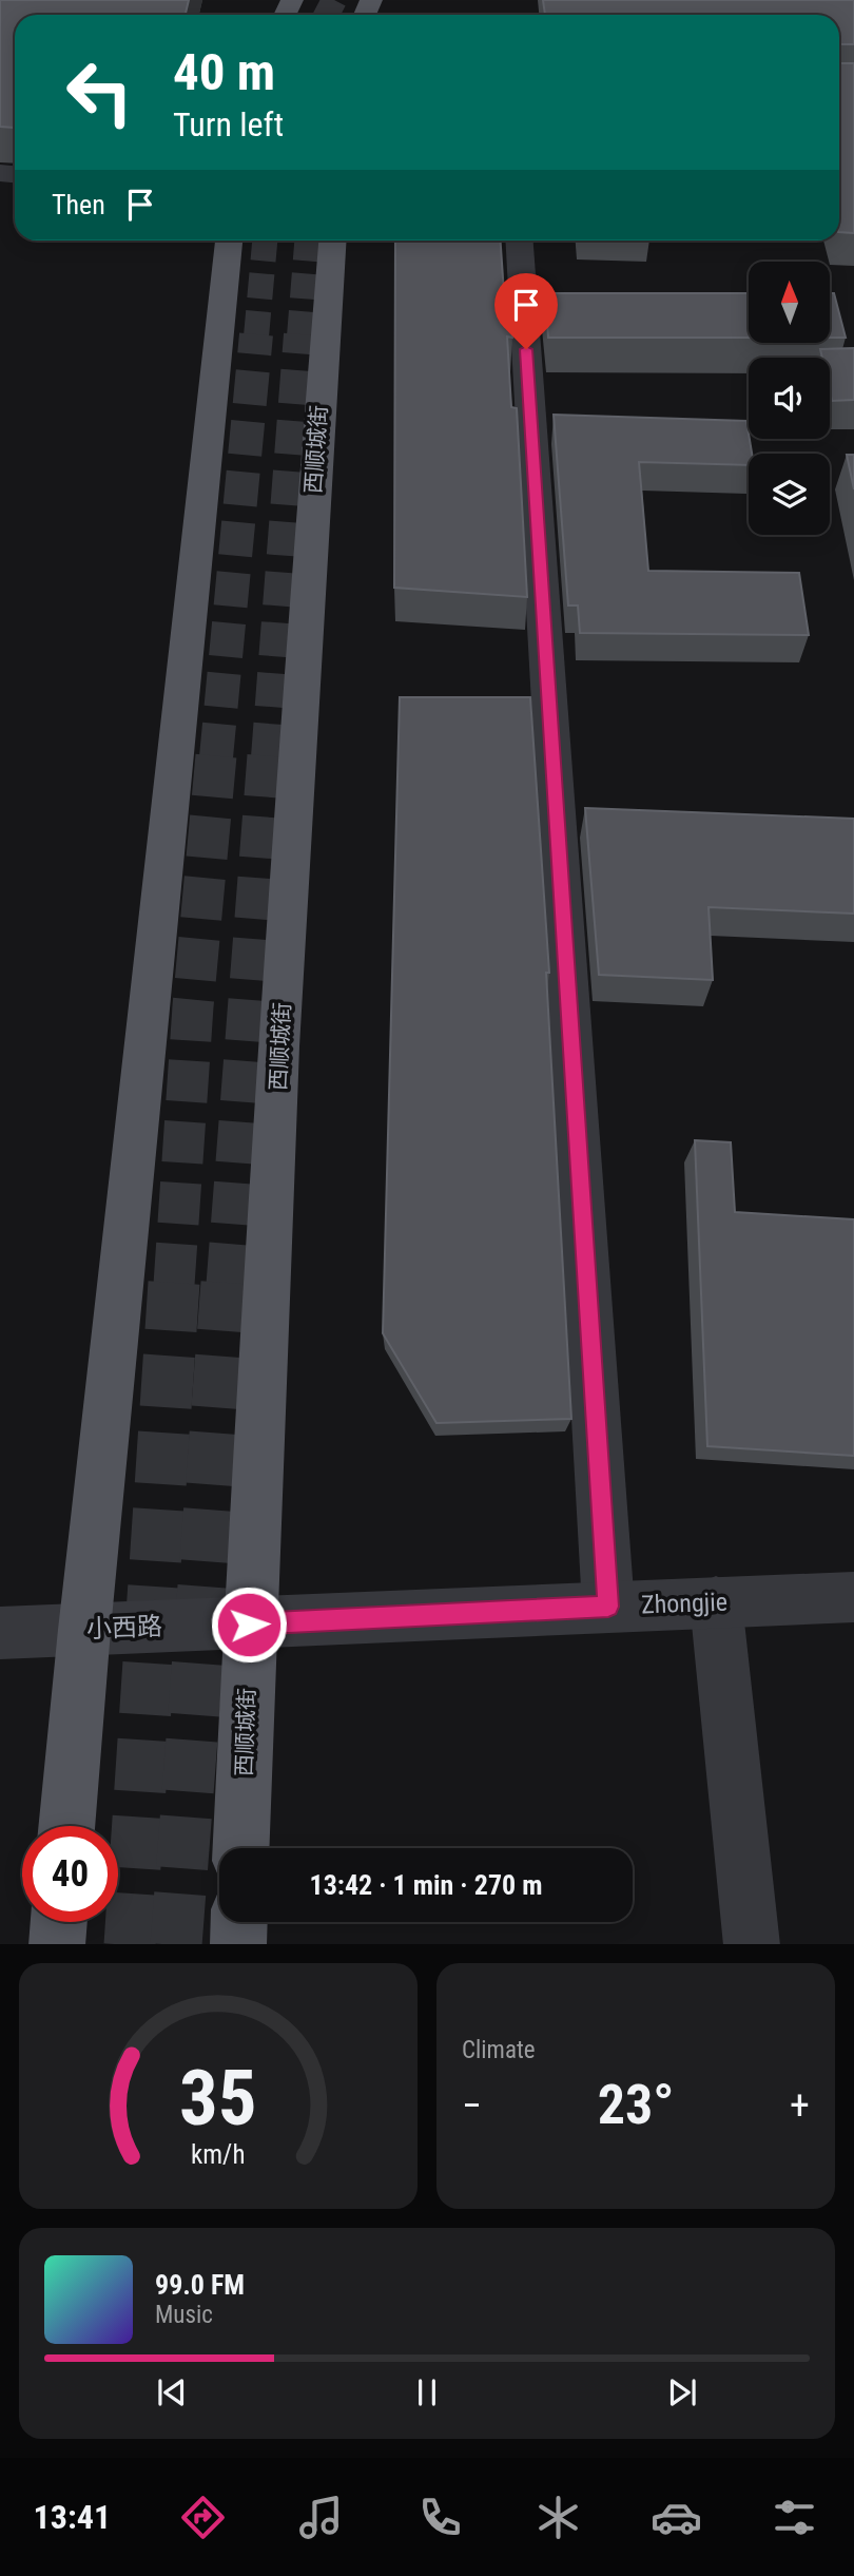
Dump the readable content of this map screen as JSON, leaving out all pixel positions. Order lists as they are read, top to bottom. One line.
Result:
{"streets":{"main road":["西顺城街"],"street":["Zhongjie","小西路"]},"crossings":[["西顺城街","Zhongjie"],["西顺城街","小西路"],["Zhongjie","小西路"]],"north":"top","page":{"turn":["40 m","Turn left"],"then":"Then","limit":"40","trip":"13:42 · 1 min · 270 m","tile":"Climate","heat":["−","23°","+"],"song":["99.0 FM","Music"],"tabs":"13:41","gauge":["35","km/h"]}}
